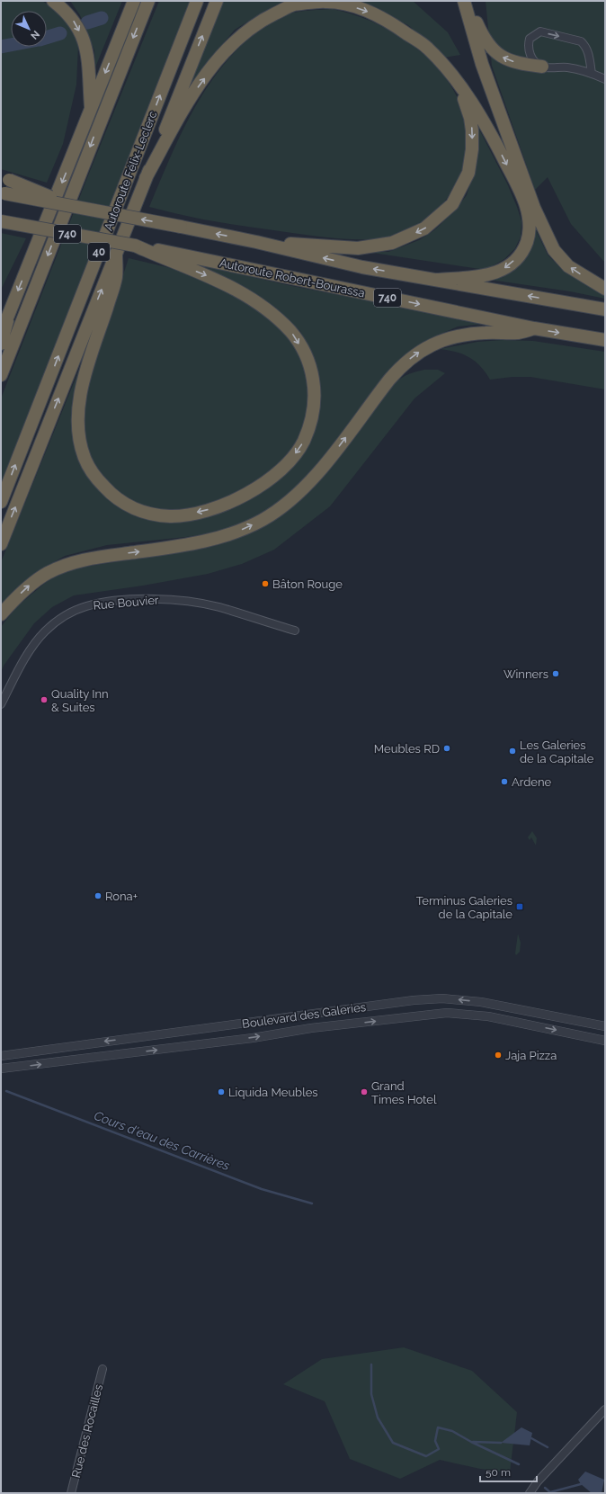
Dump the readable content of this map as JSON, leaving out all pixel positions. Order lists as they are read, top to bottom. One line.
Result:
{"streets":{"highway":["Autoroute Félix-Leclerc","740","40","Autoroute Robert-Bourassa"],"street":["Rue Bouvier","Boulevard des Galeries","Rue des Rocailles"]},"crossings":[["740","Autoroute Robert-Bourassa"]],"water":["Cours d'eau des Carrières"],"places":{"other":["Bâton Rouge","Winners","Quality Inn & Suites","Meubles RD","Les Galeries de la Capitale","Ardene","Rona+","Jaja Pizza","Liquida Meubles","Grand Times Hotel"],"transit":["Terminus Galeries de la Capitale"]},"scale_bar":"50 m","north":"bottom right"}
